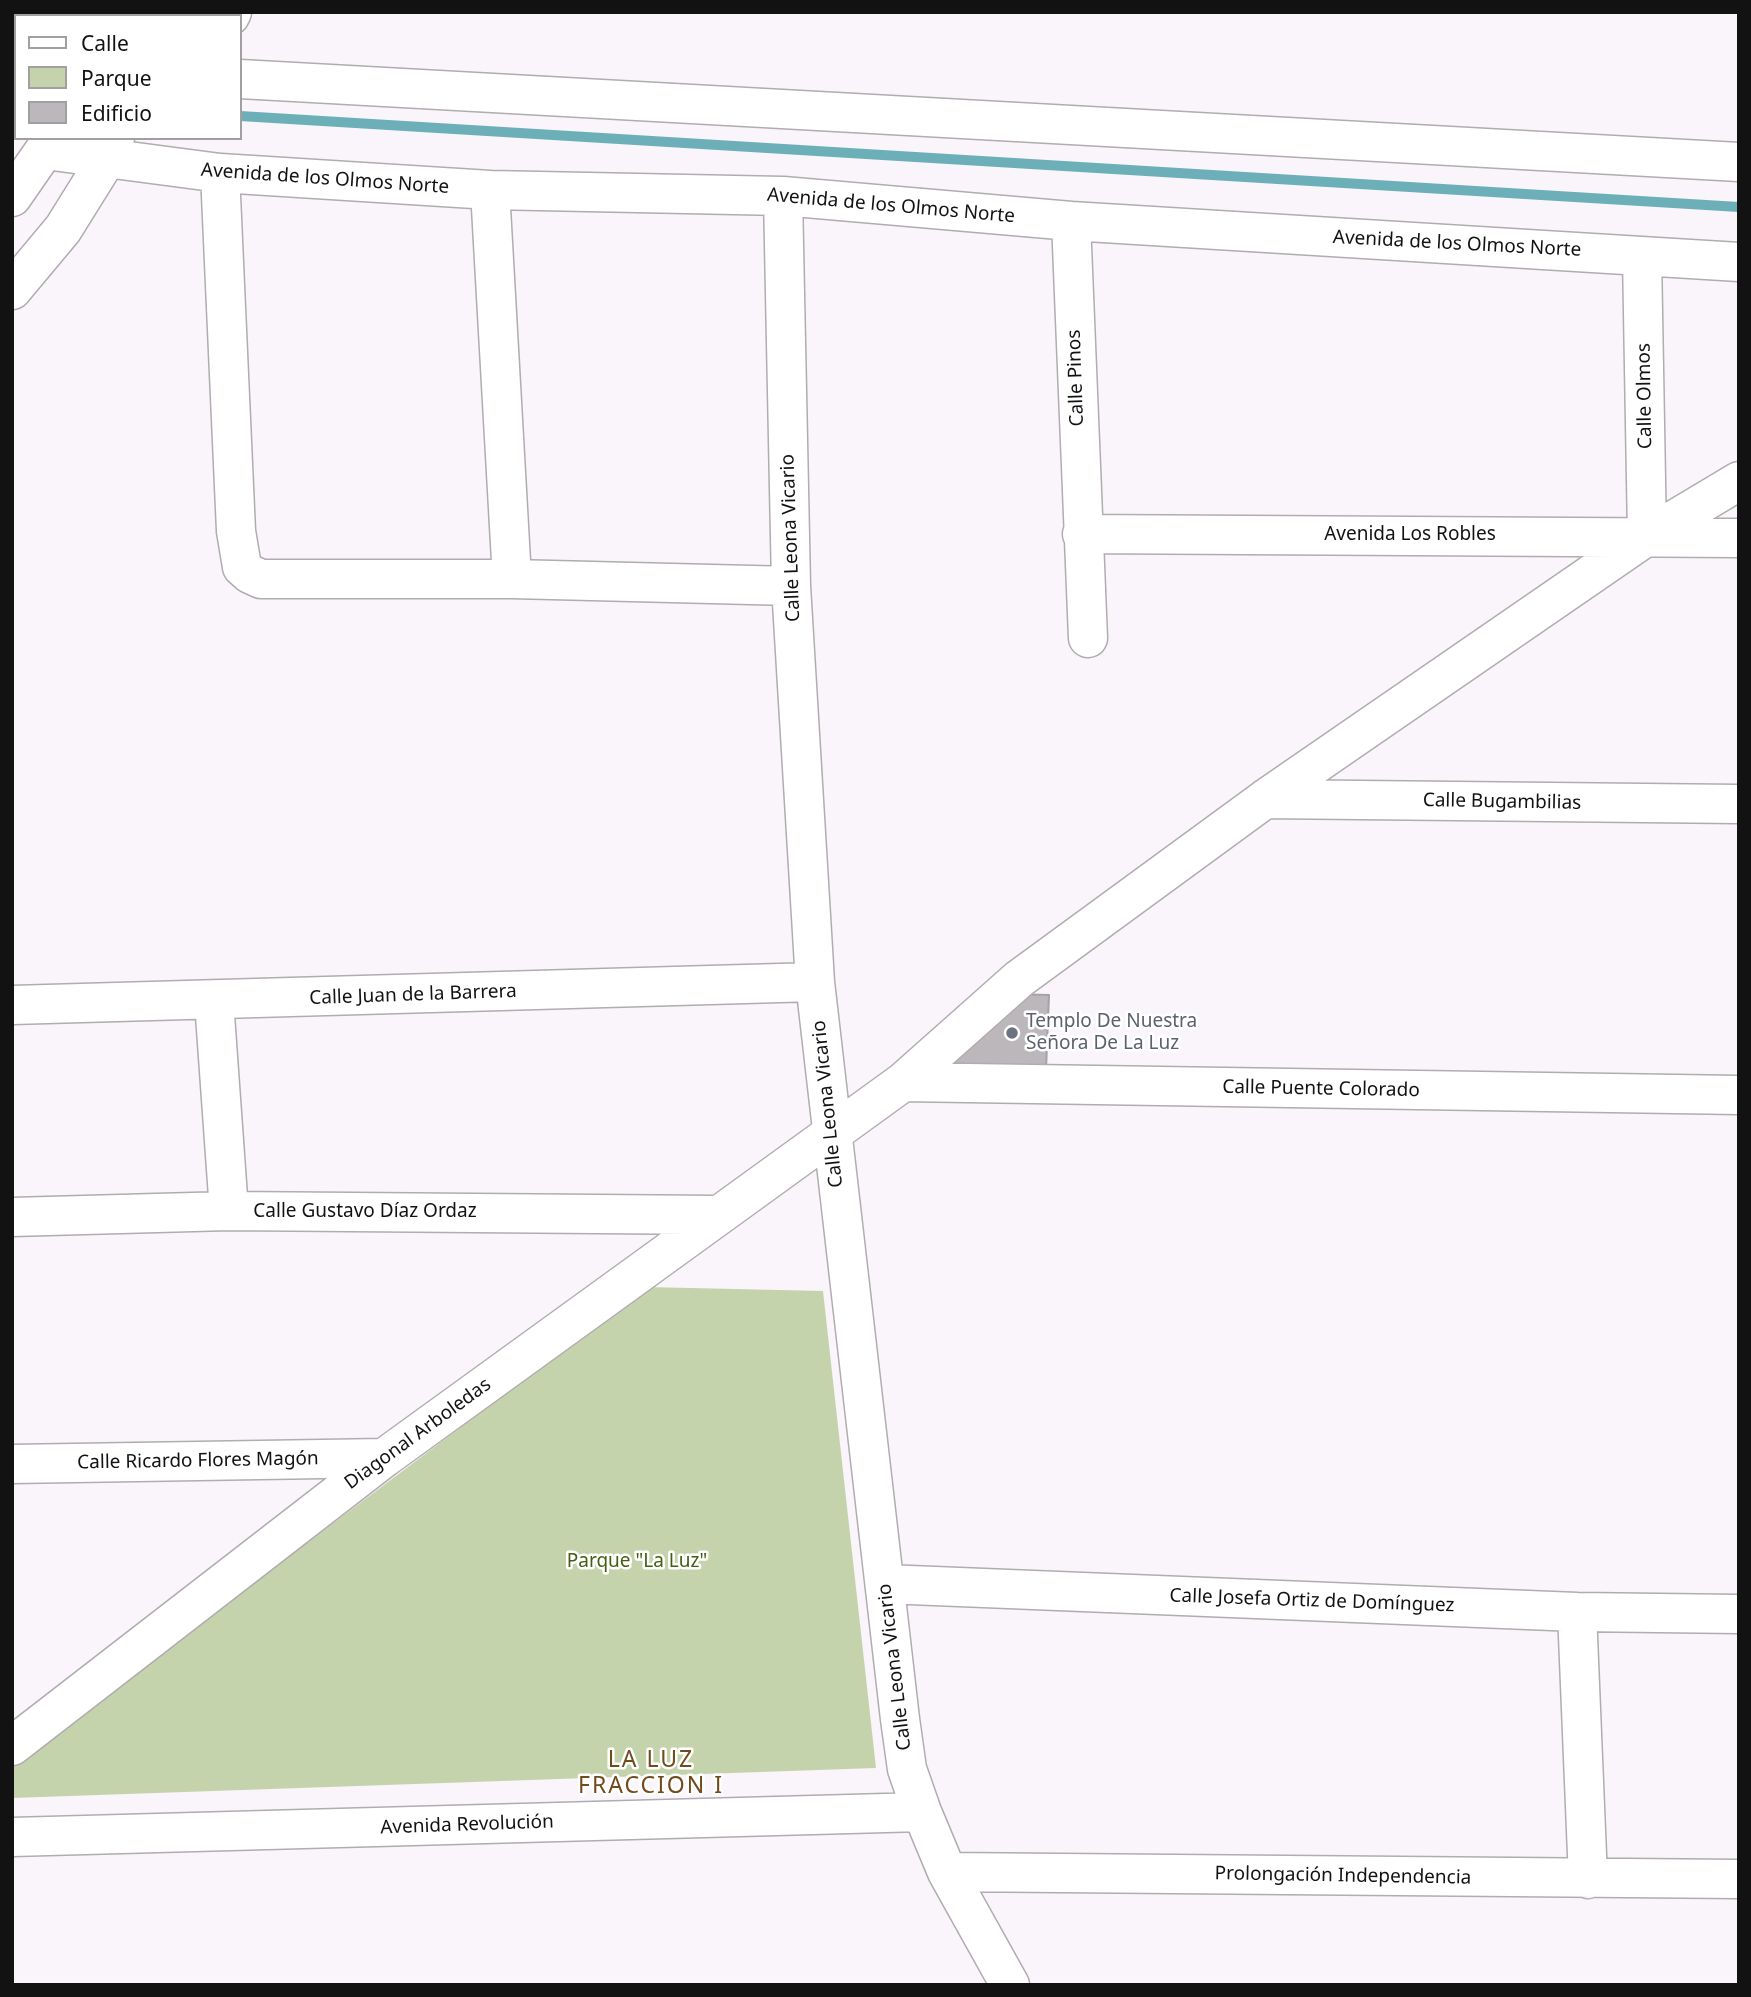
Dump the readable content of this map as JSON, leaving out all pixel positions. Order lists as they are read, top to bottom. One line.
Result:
{"streets":{"street":["Avenida de los Olmos Norte","Calle Pinos","Calle Olmos","Avenida Los Robles","Calle Leona Vicario","Calle Bugambilias","Calle Juan de la Barrera","Calle Puente Colorado","Calle Gustavo Díaz Ordaz","Diagonal Arboledas","Calle Ricardo Flores Magón","Calle Josefa Ortiz de Domínguez","Avenida Revolución","Prolongación Independencia"]},"crossings":[["Avenida de los Olmos Norte","Calle Pinos"],["Avenida de los Olmos Norte","Calle Olmos"],["Avenida de los Olmos Norte","Calle Leona Vicario"],["Calle Pinos","Avenida Los Robles"],["Calle Olmos","Avenida Los Robles"],["Calle Olmos","Diagonal Arboledas"],["Avenida Los Robles","Diagonal Arboledas"],["Calle Leona Vicario","Calle Juan de la Barrera"],["Calle Leona Vicario","Diagonal Arboledas"],["Calle Leona Vicario","Calle Josefa Ortiz de Domínguez"],["Calle Leona Vicario","Avenida Revolución"],["Calle Leona Vicario","Prolongación Independencia"],["Calle Bugambilias","Diagonal Arboledas"],["Calle Puente Colorado","Diagonal Arboledas"],["Calle Gustavo Díaz Ordaz","Diagonal Arboledas"],["Diagonal Arboledas","Calle Ricardo Flores Magón"]],"districts":["LA LUZ FRACCION I"],"parks":["Parque \"La Luz\""],"places":["Templo De Nuestra Señora De La Luz"],"legend":["Calle","Parque","Edificio"]}
